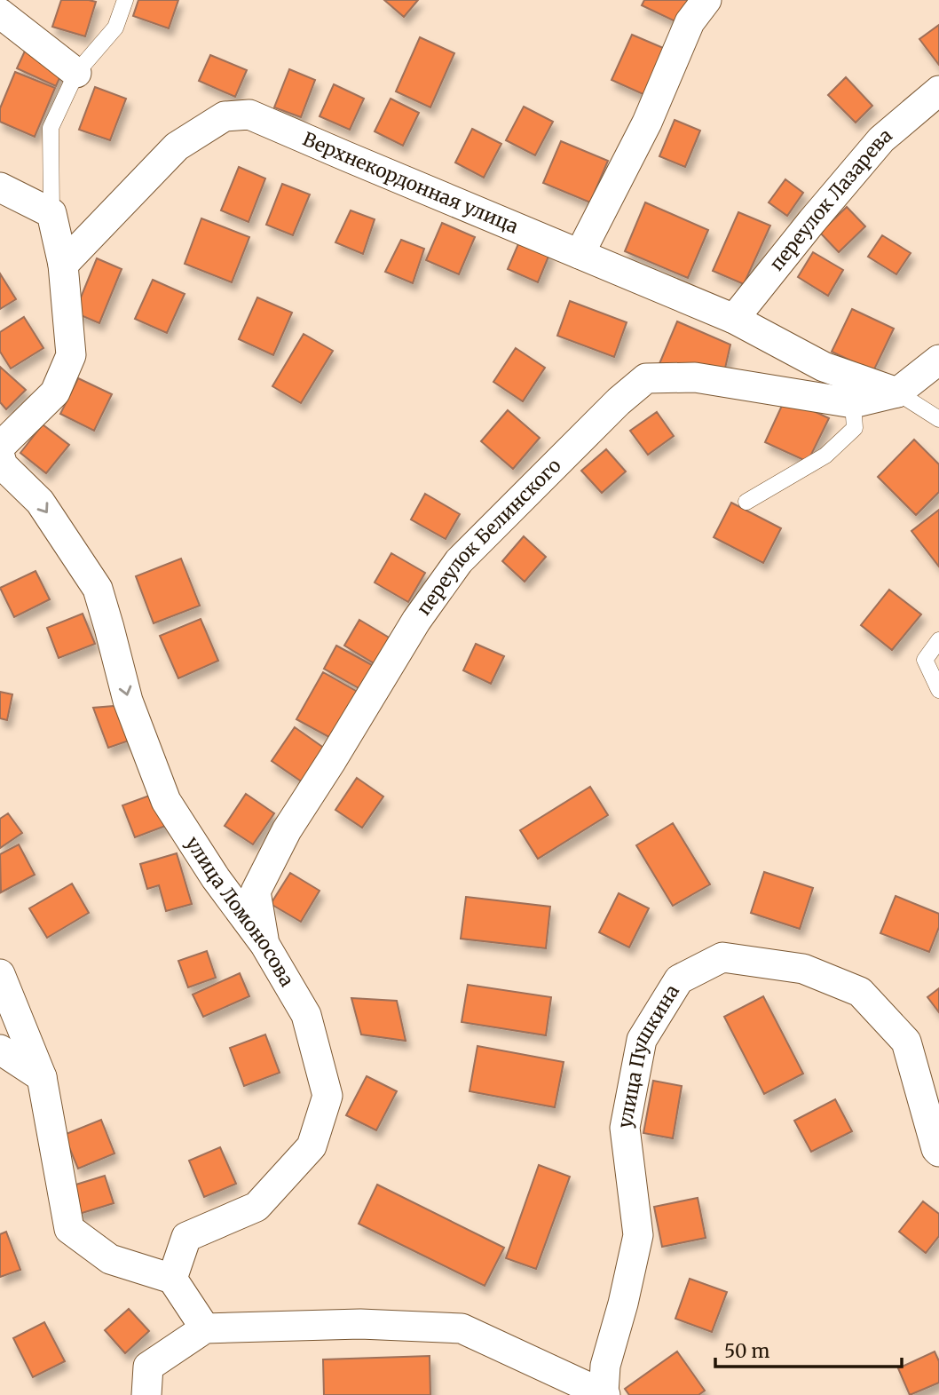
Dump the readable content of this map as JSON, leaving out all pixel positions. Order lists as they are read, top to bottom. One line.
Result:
{"streets":{"street":["Верхнекордонная улица","переулок Лазарева","переулок Белинского","улица Ломоносова","улица Пушкина"]},"crossings":[["Верхнекордонная улица","переулок Лазарева"],["Верхнекордонная улица","переулок Белинского"],["Верхнекордонная улица","улица Ломоносова"],["переулок Белинского","улица Ломоносова"]],"one_way":["улица Ломоносова"],"scale_bar":"50 m"}
